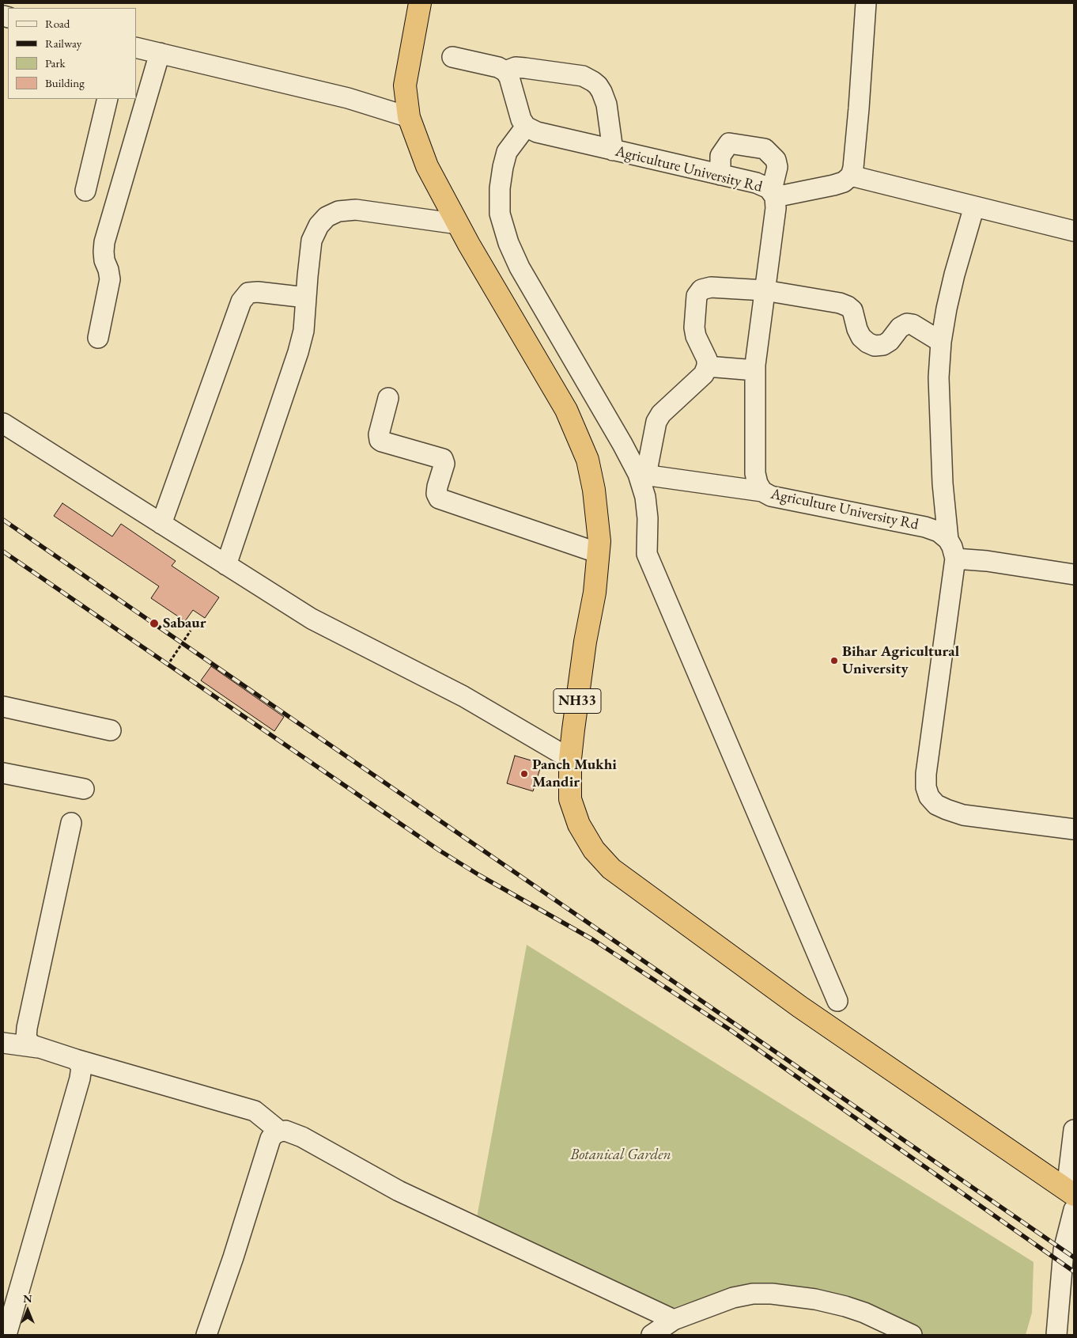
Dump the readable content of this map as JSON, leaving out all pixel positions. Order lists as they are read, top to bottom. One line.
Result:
{"streets":{"highway":["NH33"],"street":["Agriculture University Rd"]},"parks":["Botanical Garden"],"places":["Sabaur","Bihar Agricultural University","Panch Mukhi Mandir"],"legend":["Road","Railway","Park","Building"],"north":"top"}
